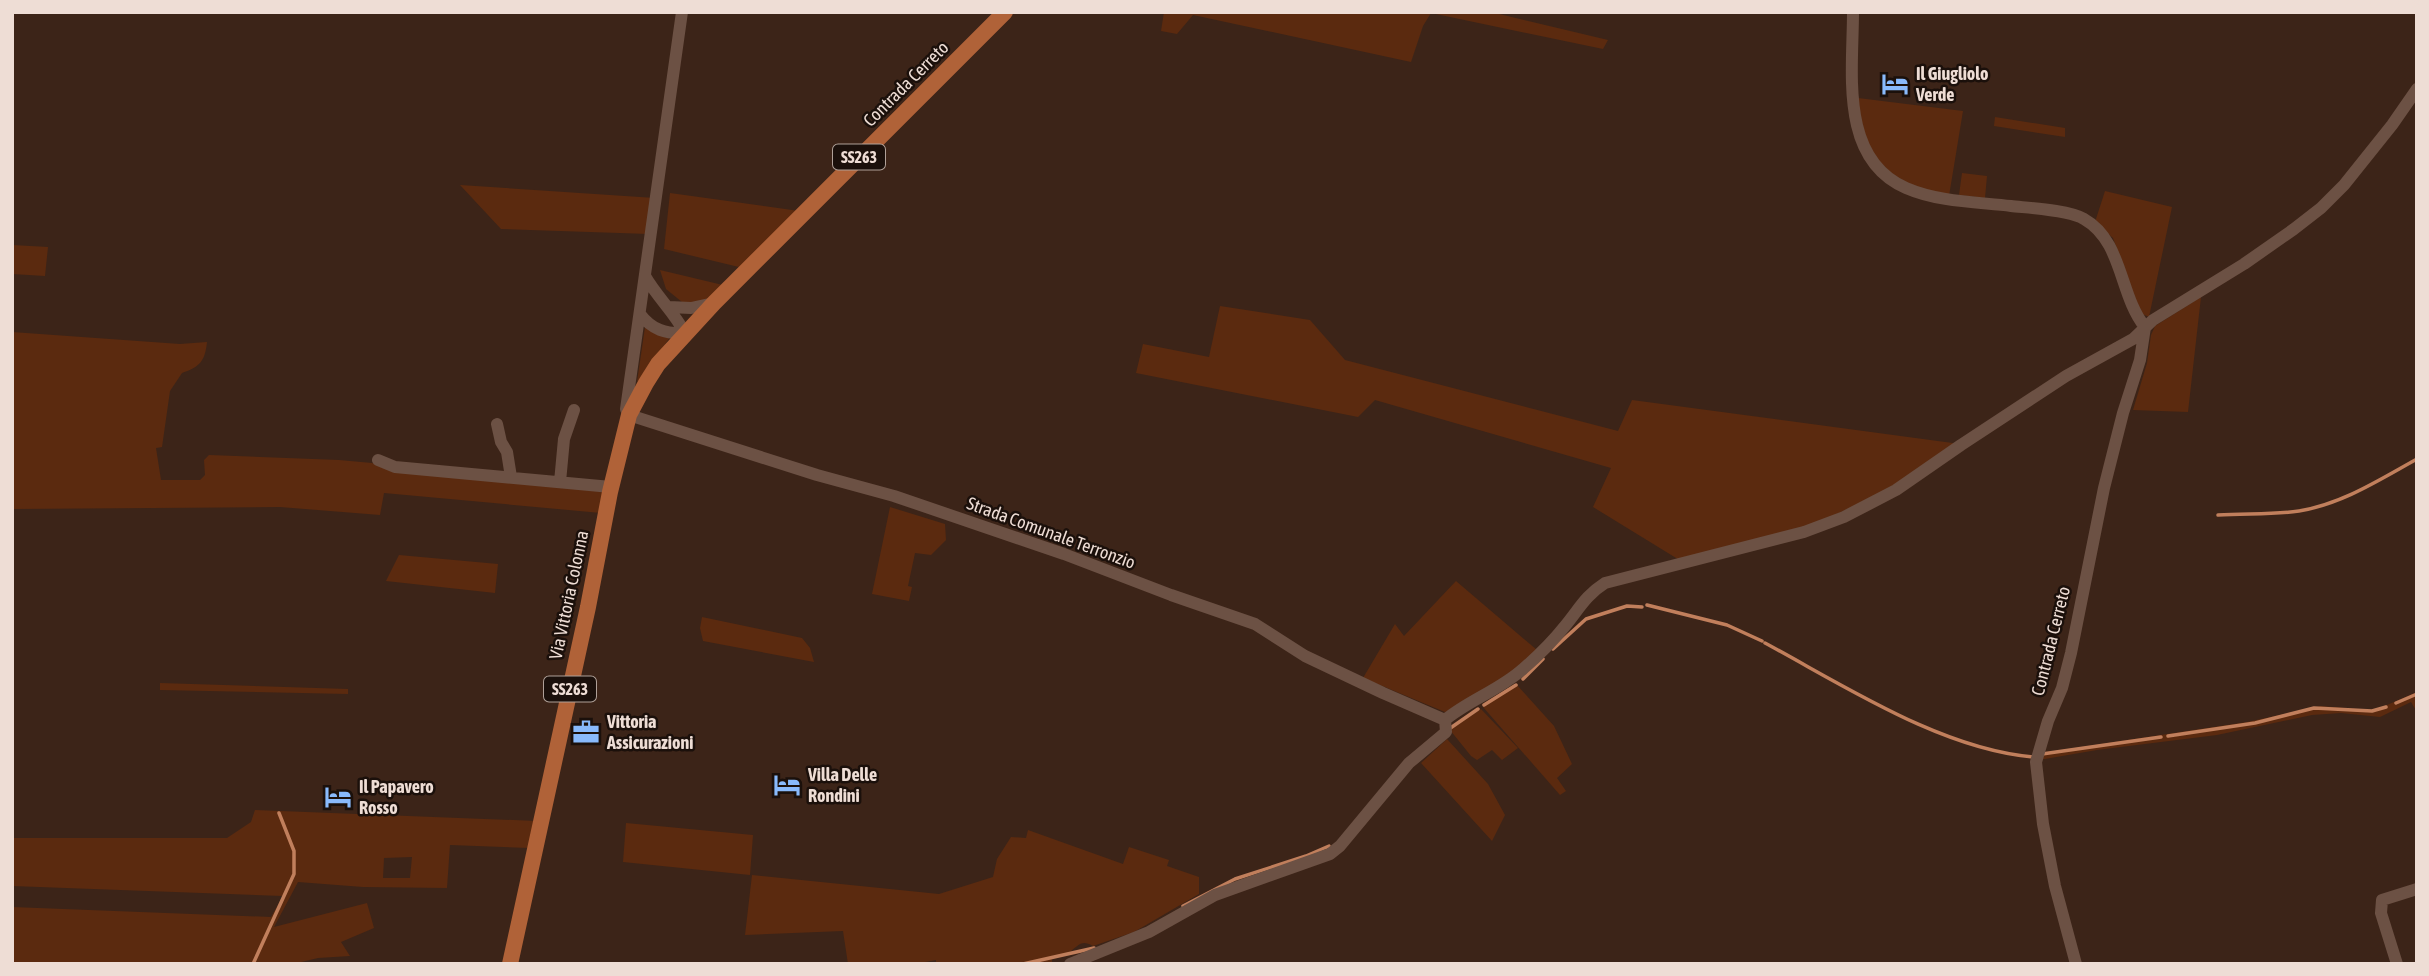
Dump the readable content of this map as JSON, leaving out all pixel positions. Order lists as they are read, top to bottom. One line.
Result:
{"streets":{"main road":["Contrada Cerreto","SS263","Via Vittoria Colonna"],"street":["Strada Comunale Terronzio"]},"crossings":[["Contrada Cerreto","Via Vittoria Colonna"],["Strada Comunale Terronzio","Via Vittoria Colonna"]],"places":{"hotel":["Il Giugliolo Verde","Villa Delle Rondini","Il Papavero Rosso"],"office":["Vittoria Assicurazioni"]}}
